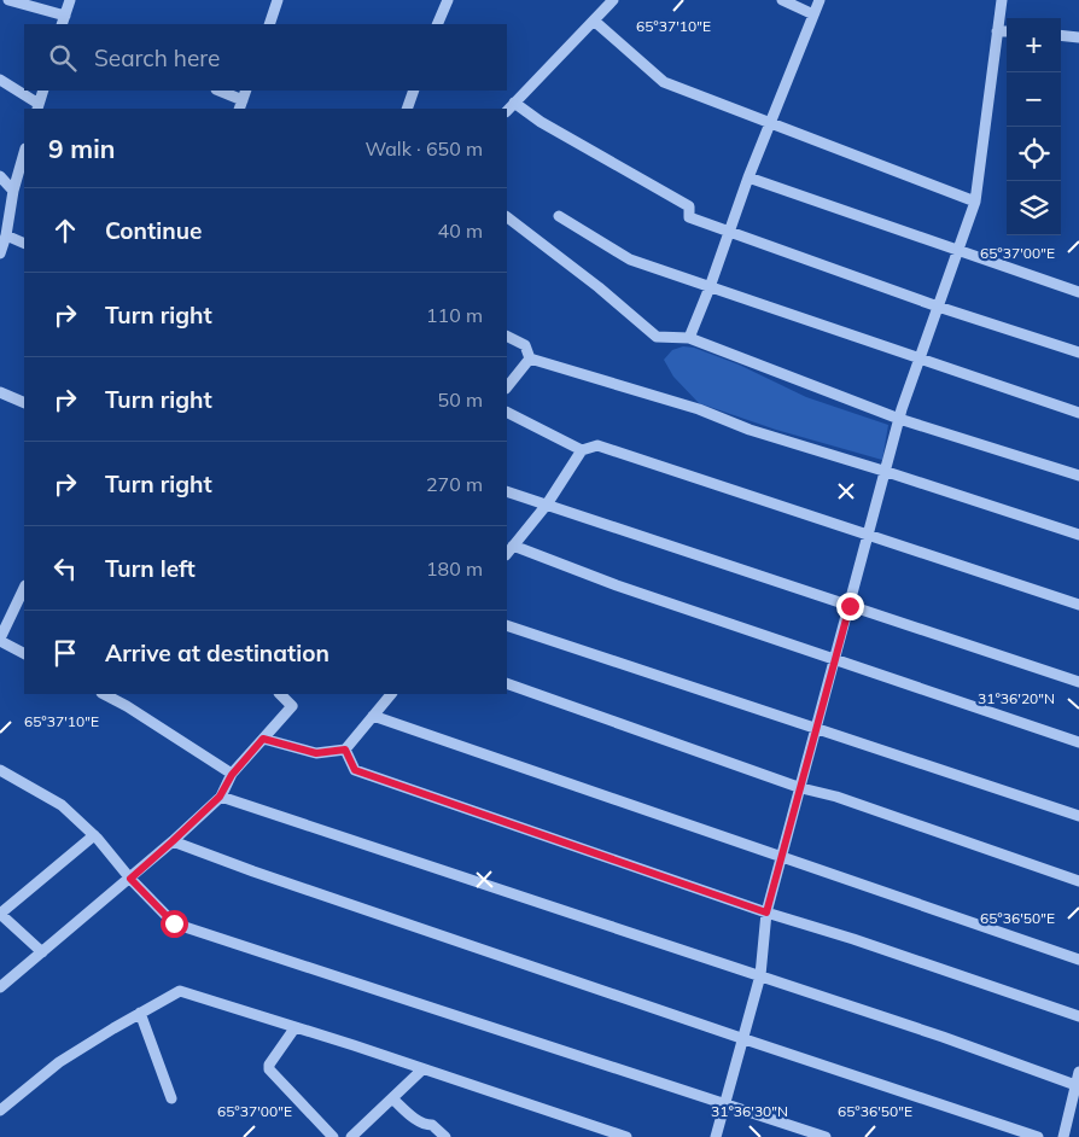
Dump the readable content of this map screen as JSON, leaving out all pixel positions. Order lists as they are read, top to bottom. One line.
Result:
{"page":{"map_buttons":["+","−"],"search":"Search here","heading":["9 min","Walk · 650 m"],"list":[["Continue","40 m"],["Turn right","110 m"],["Turn right","50 m"],["Turn right","270 m"],["Turn left","180 m"],"Arrive at destination"]},"coordinates":["65°37'10\"E","65°37'00\"E","31°36'20\"N","65°36'50\"E","31°36'30\"N"]}
